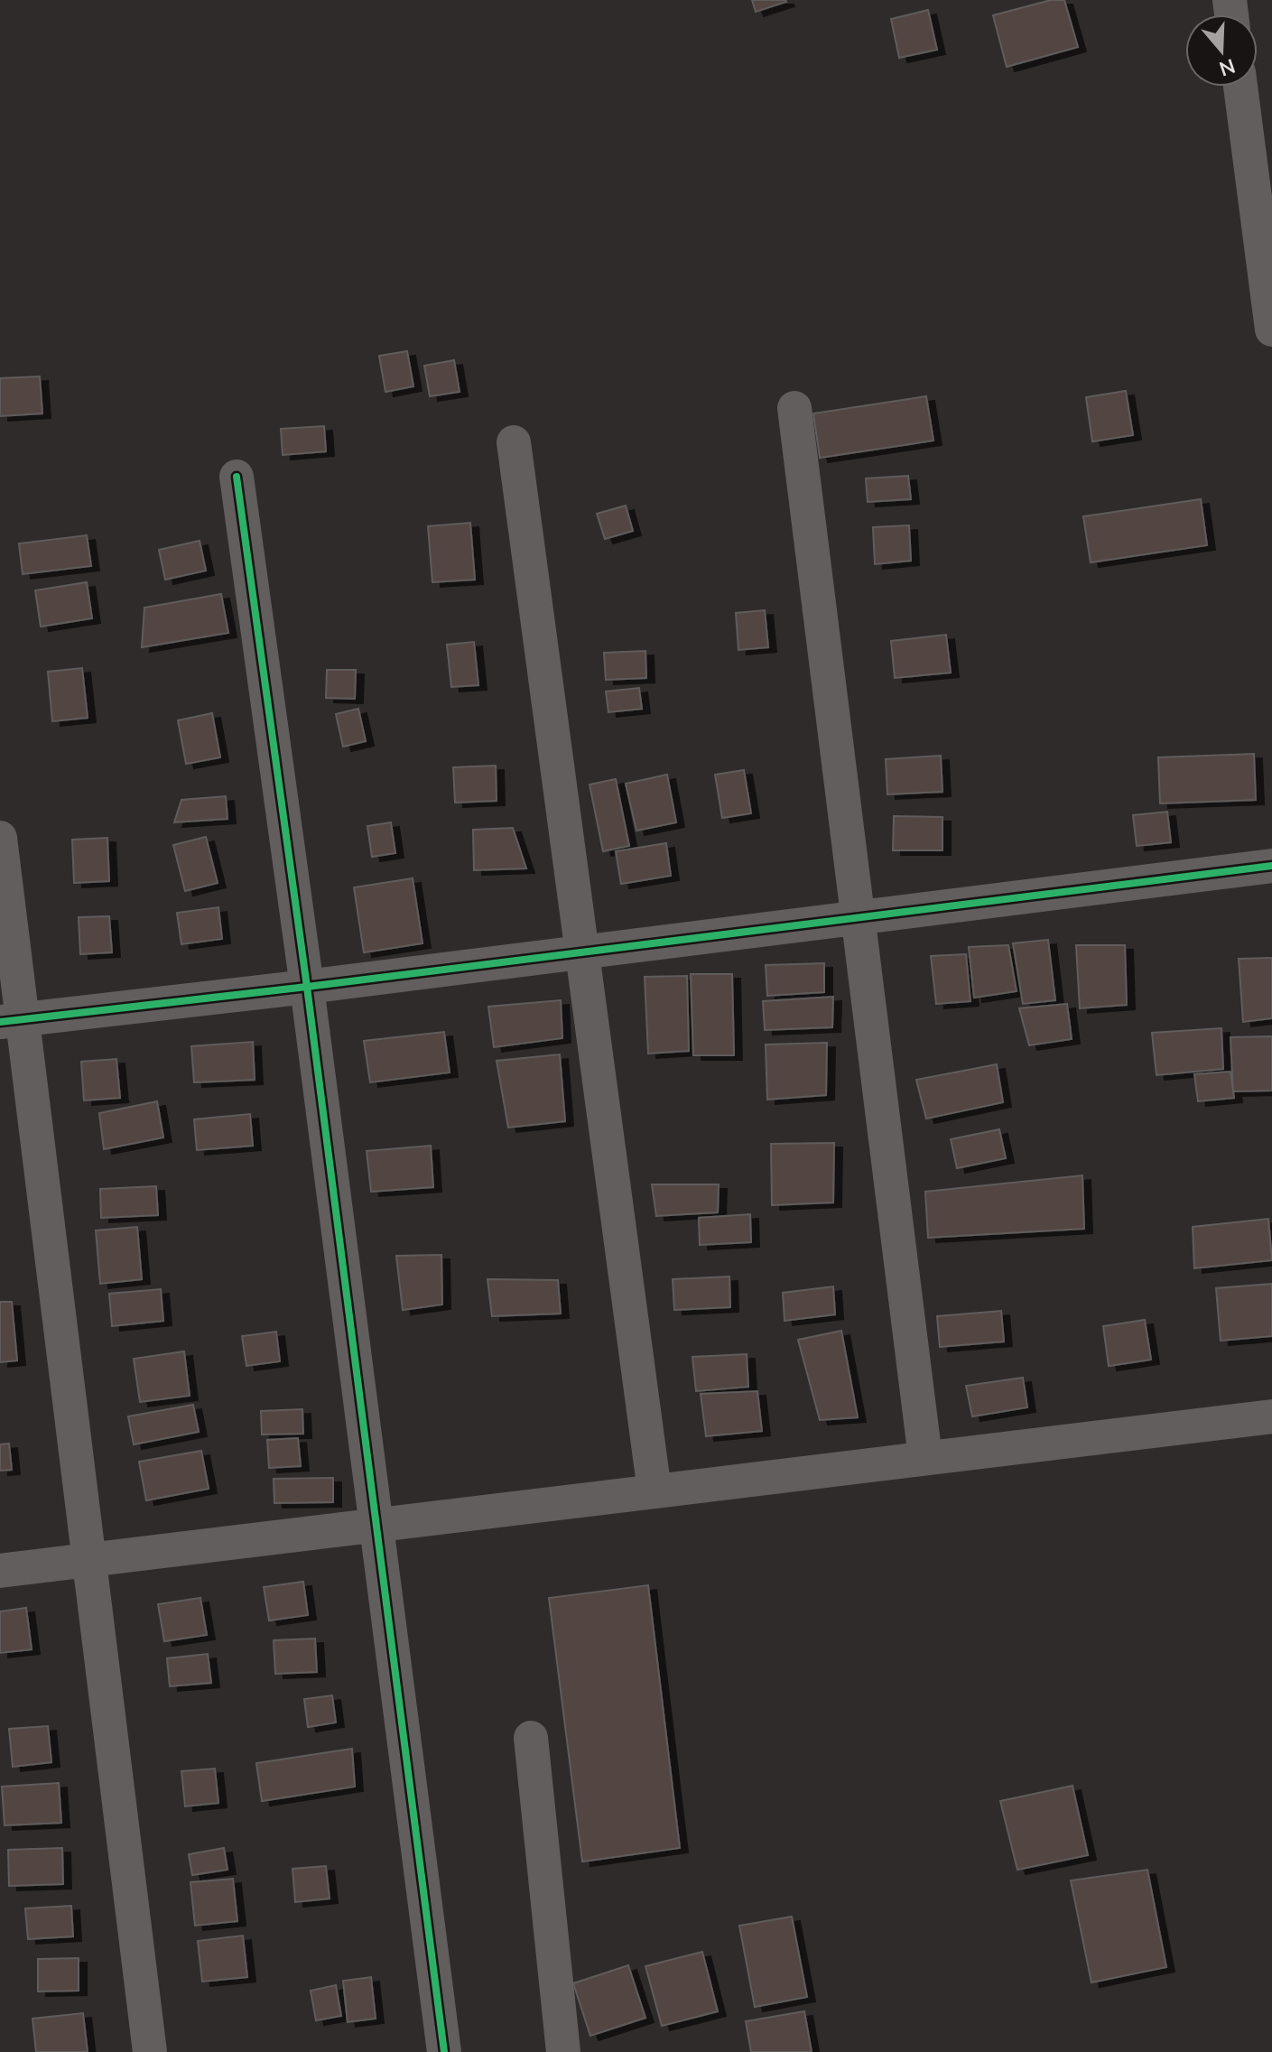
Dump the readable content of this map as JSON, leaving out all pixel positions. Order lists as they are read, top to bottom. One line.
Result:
{"north":"bottom"}
